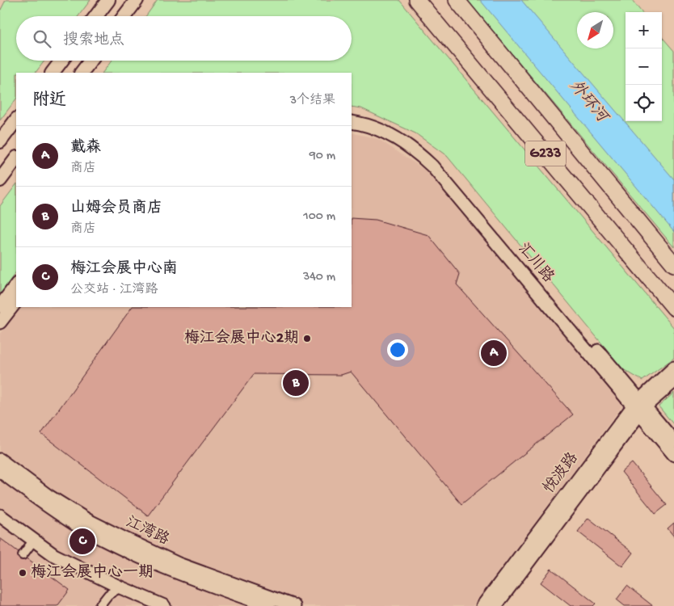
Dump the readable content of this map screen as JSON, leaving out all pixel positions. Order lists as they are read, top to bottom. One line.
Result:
{"streets":{"highway":["G233"],"street":["汇川路","悦波路","江湾路"]},"crossings":[["汇川路","悦波路"]],"water":["外环河"],"places":["梅江会展中心2期","梅江会展中心一期"],"north":"bottom left","page":{"map_buttons":["+","−"],"search":"搜索地点","heading":["附近","3个结果"],"list":[{"mark":"A","name":"戴森","note":"商店","value":"90 m"},{"mark":"B","name":"山姆会员商店","note":"商店","value":"100 m"},{"mark":"C","name":"梅江会展中心南","note":"公交站 · 江湾路","value":"340 m"}],"pins":["A","B","C"]}}
